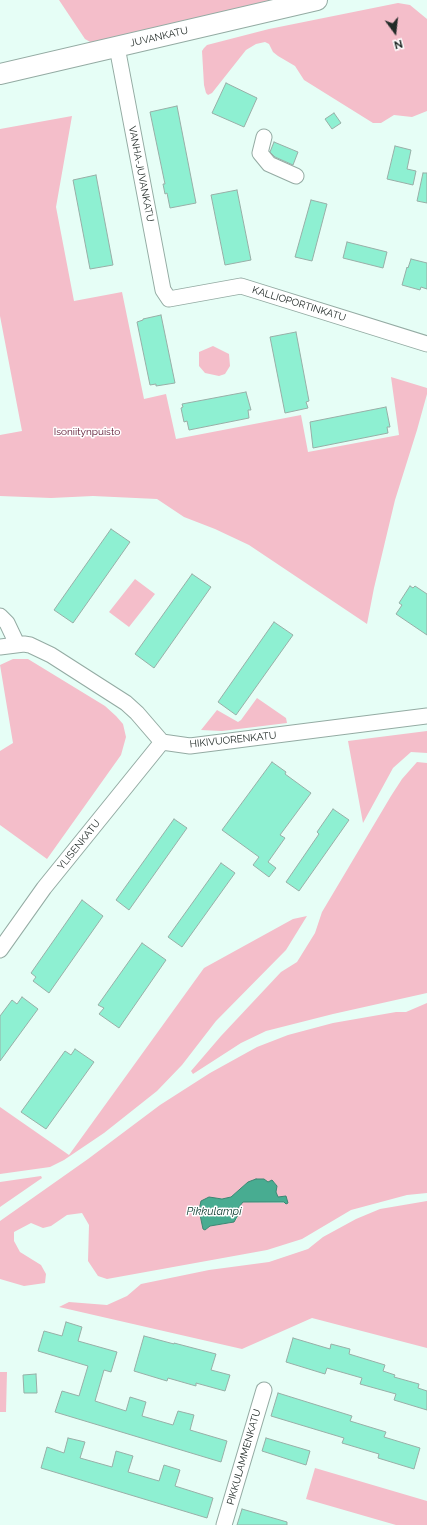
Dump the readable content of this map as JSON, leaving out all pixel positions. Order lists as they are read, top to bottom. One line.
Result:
{"streets":{"main road":["JUVANKATU"],"street":["VANHA-JUVANKATU","KALLIOPORTINKATU","HIKIVUORENKATU","YLISENKATU","PIKKULAMMENKATU"]},"crossings":[["JUVANKATU","VANHA-JUVANKATU"],["VANHA-JUVANKATU","KALLIOPORTINKATU"],["HIKIVUORENKATU","YLISENKATU"]],"water":["Pikkulampi"],"parks":["Isoniitynpuisto"],"north":"bottom"}
